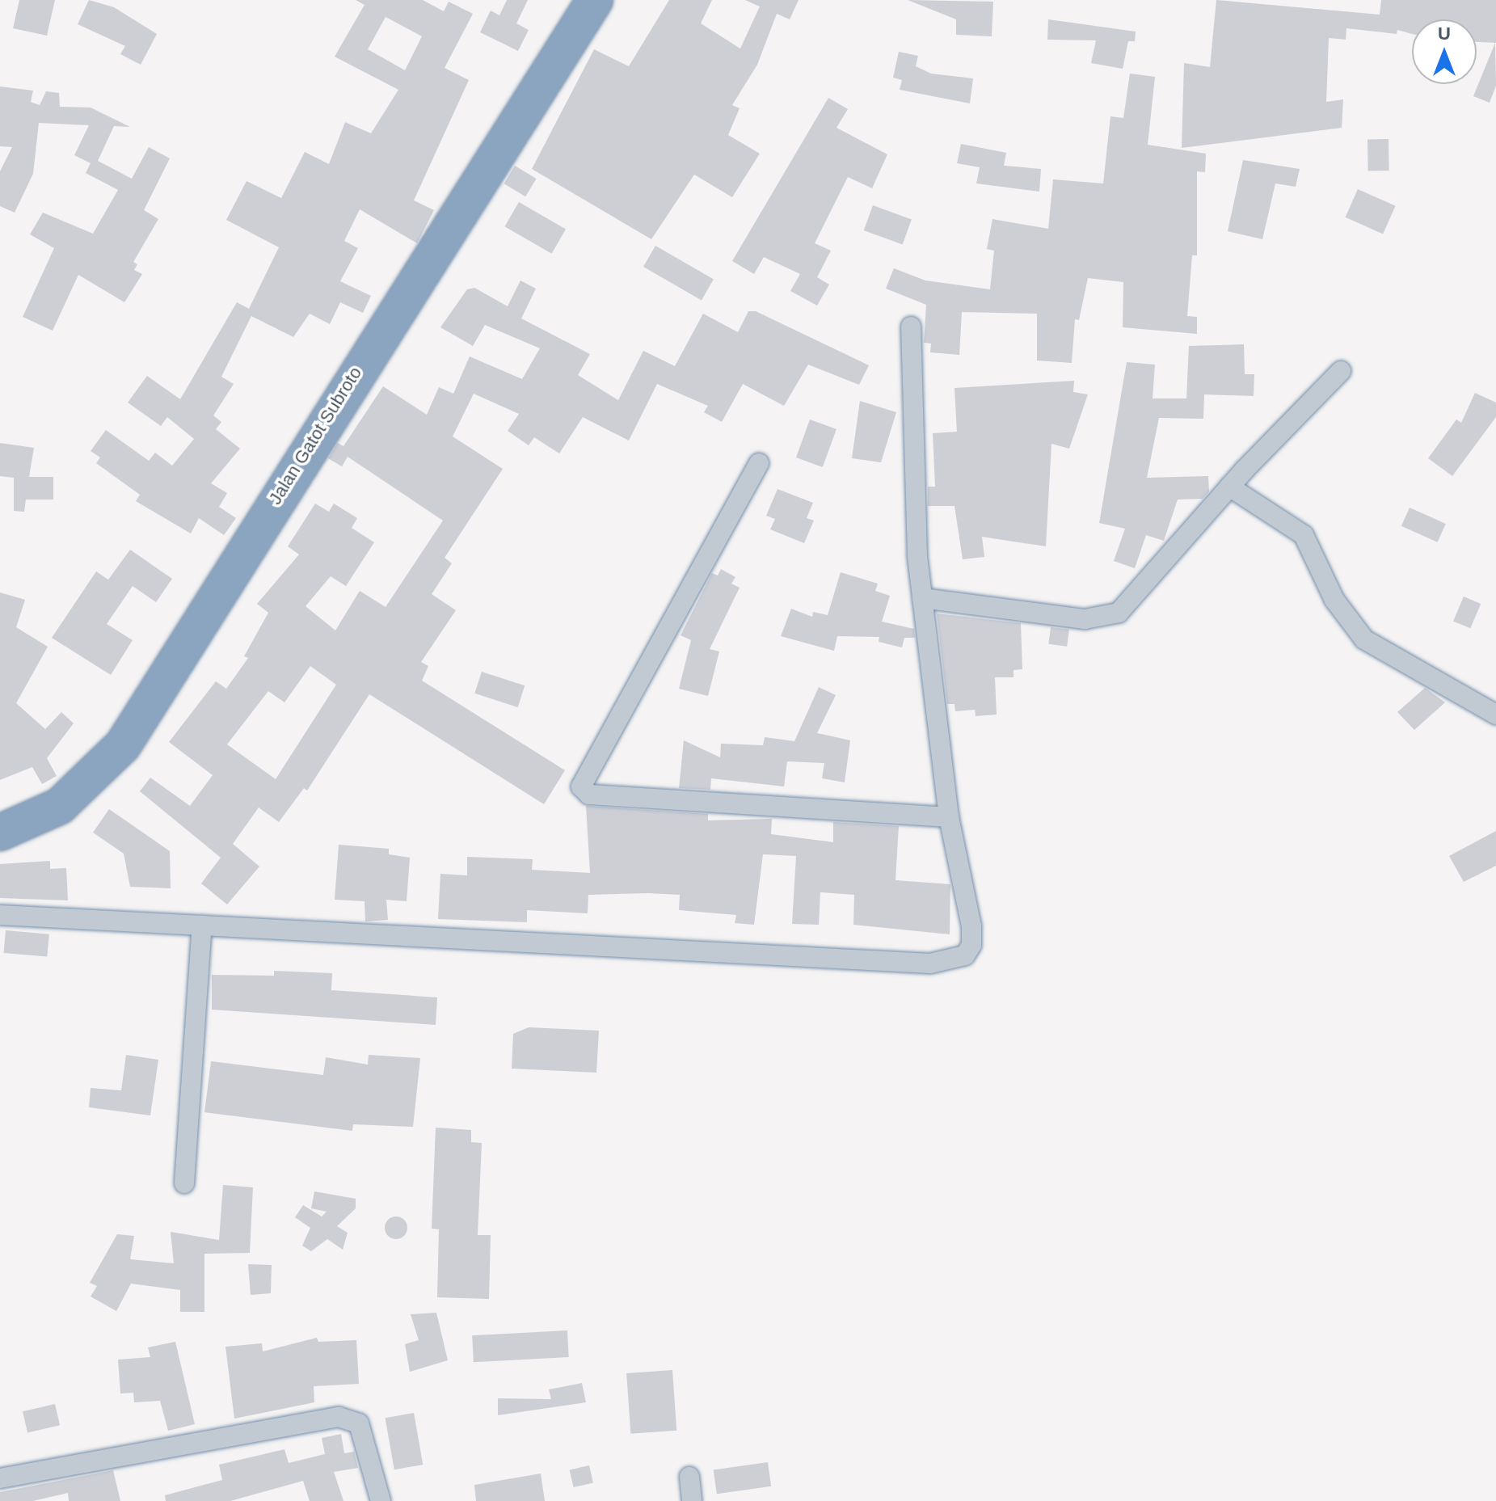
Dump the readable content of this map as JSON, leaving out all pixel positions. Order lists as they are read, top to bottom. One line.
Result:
{"streets":{"highway":["Jalan Gatot Subroto"]},"north":"top"}
